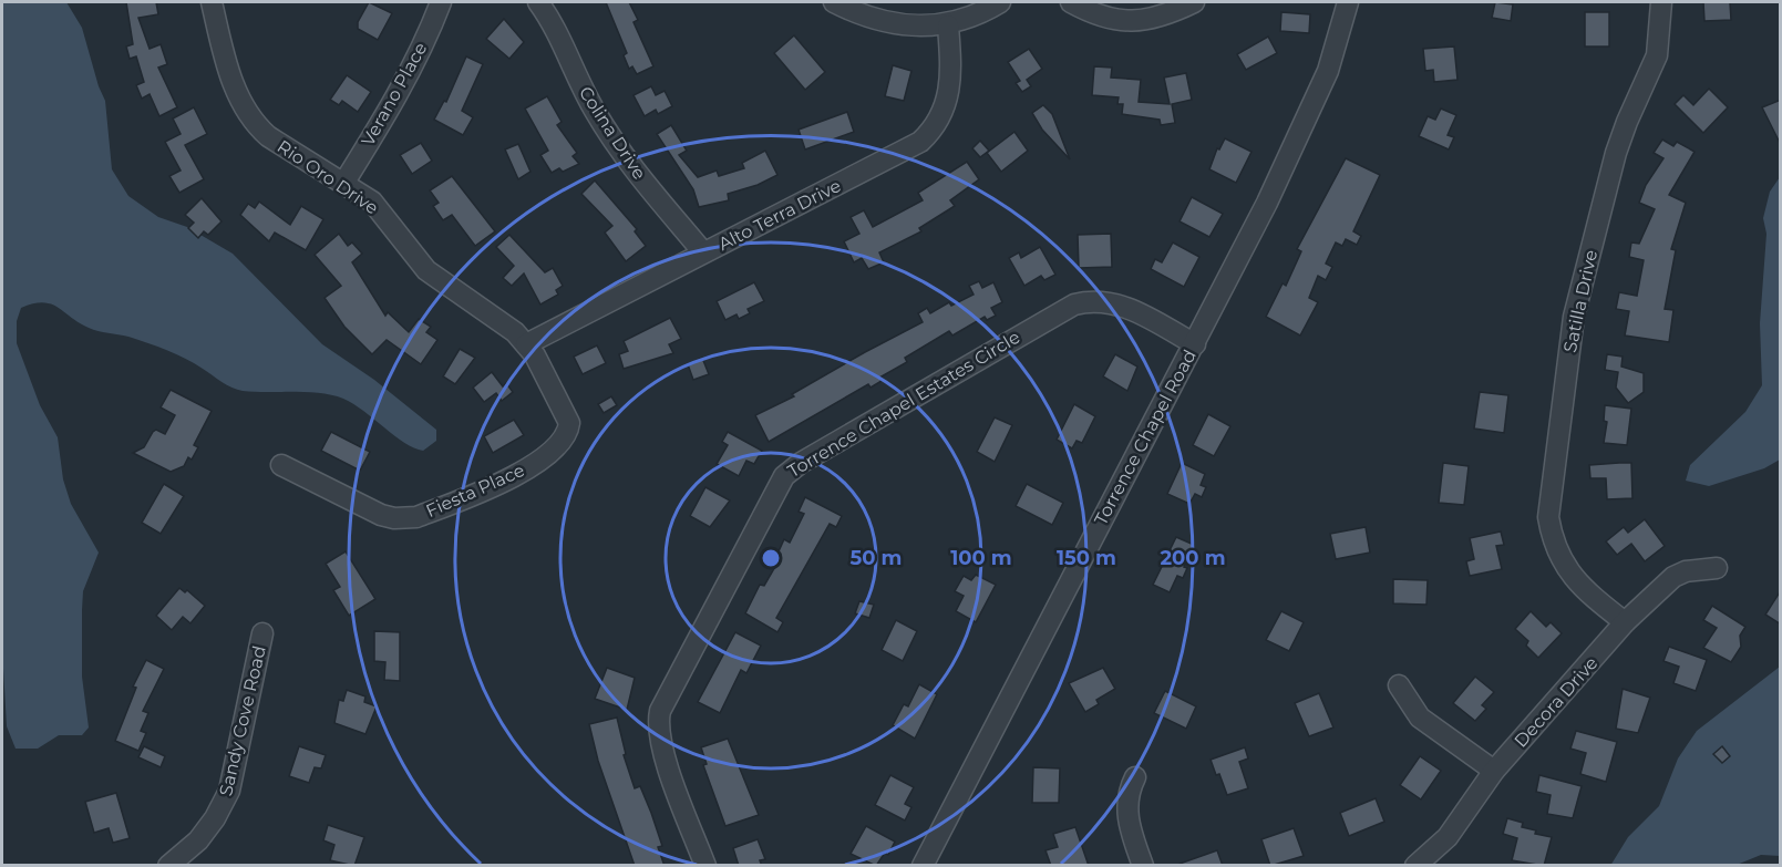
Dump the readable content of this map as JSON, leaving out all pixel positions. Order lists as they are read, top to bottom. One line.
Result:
{"streets":{"street":["Verano Place","Colina Drive","Rio Oro Drive","Alto Terra Drive","Satilla Drive","Torrence Chapel Estates Circle","Torrence Chapel Road","Fiesta Place","Decora Drive","Sandy Cove Road"]},"crossings":[["Verano Place","Rio Oro Drive"],["Colina Drive","Alto Terra Drive"],["Rio Oro Drive","Alto Terra Drive"],["Rio Oro Drive","Fiesta Place"],["Alto Terra Drive","Fiesta Place"],["Satilla Drive","Decora Drive"],["Torrence Chapel Estates Circle","Torrence Chapel Road"]],"rings":["50 m","100 m","150 m","200 m"]}
